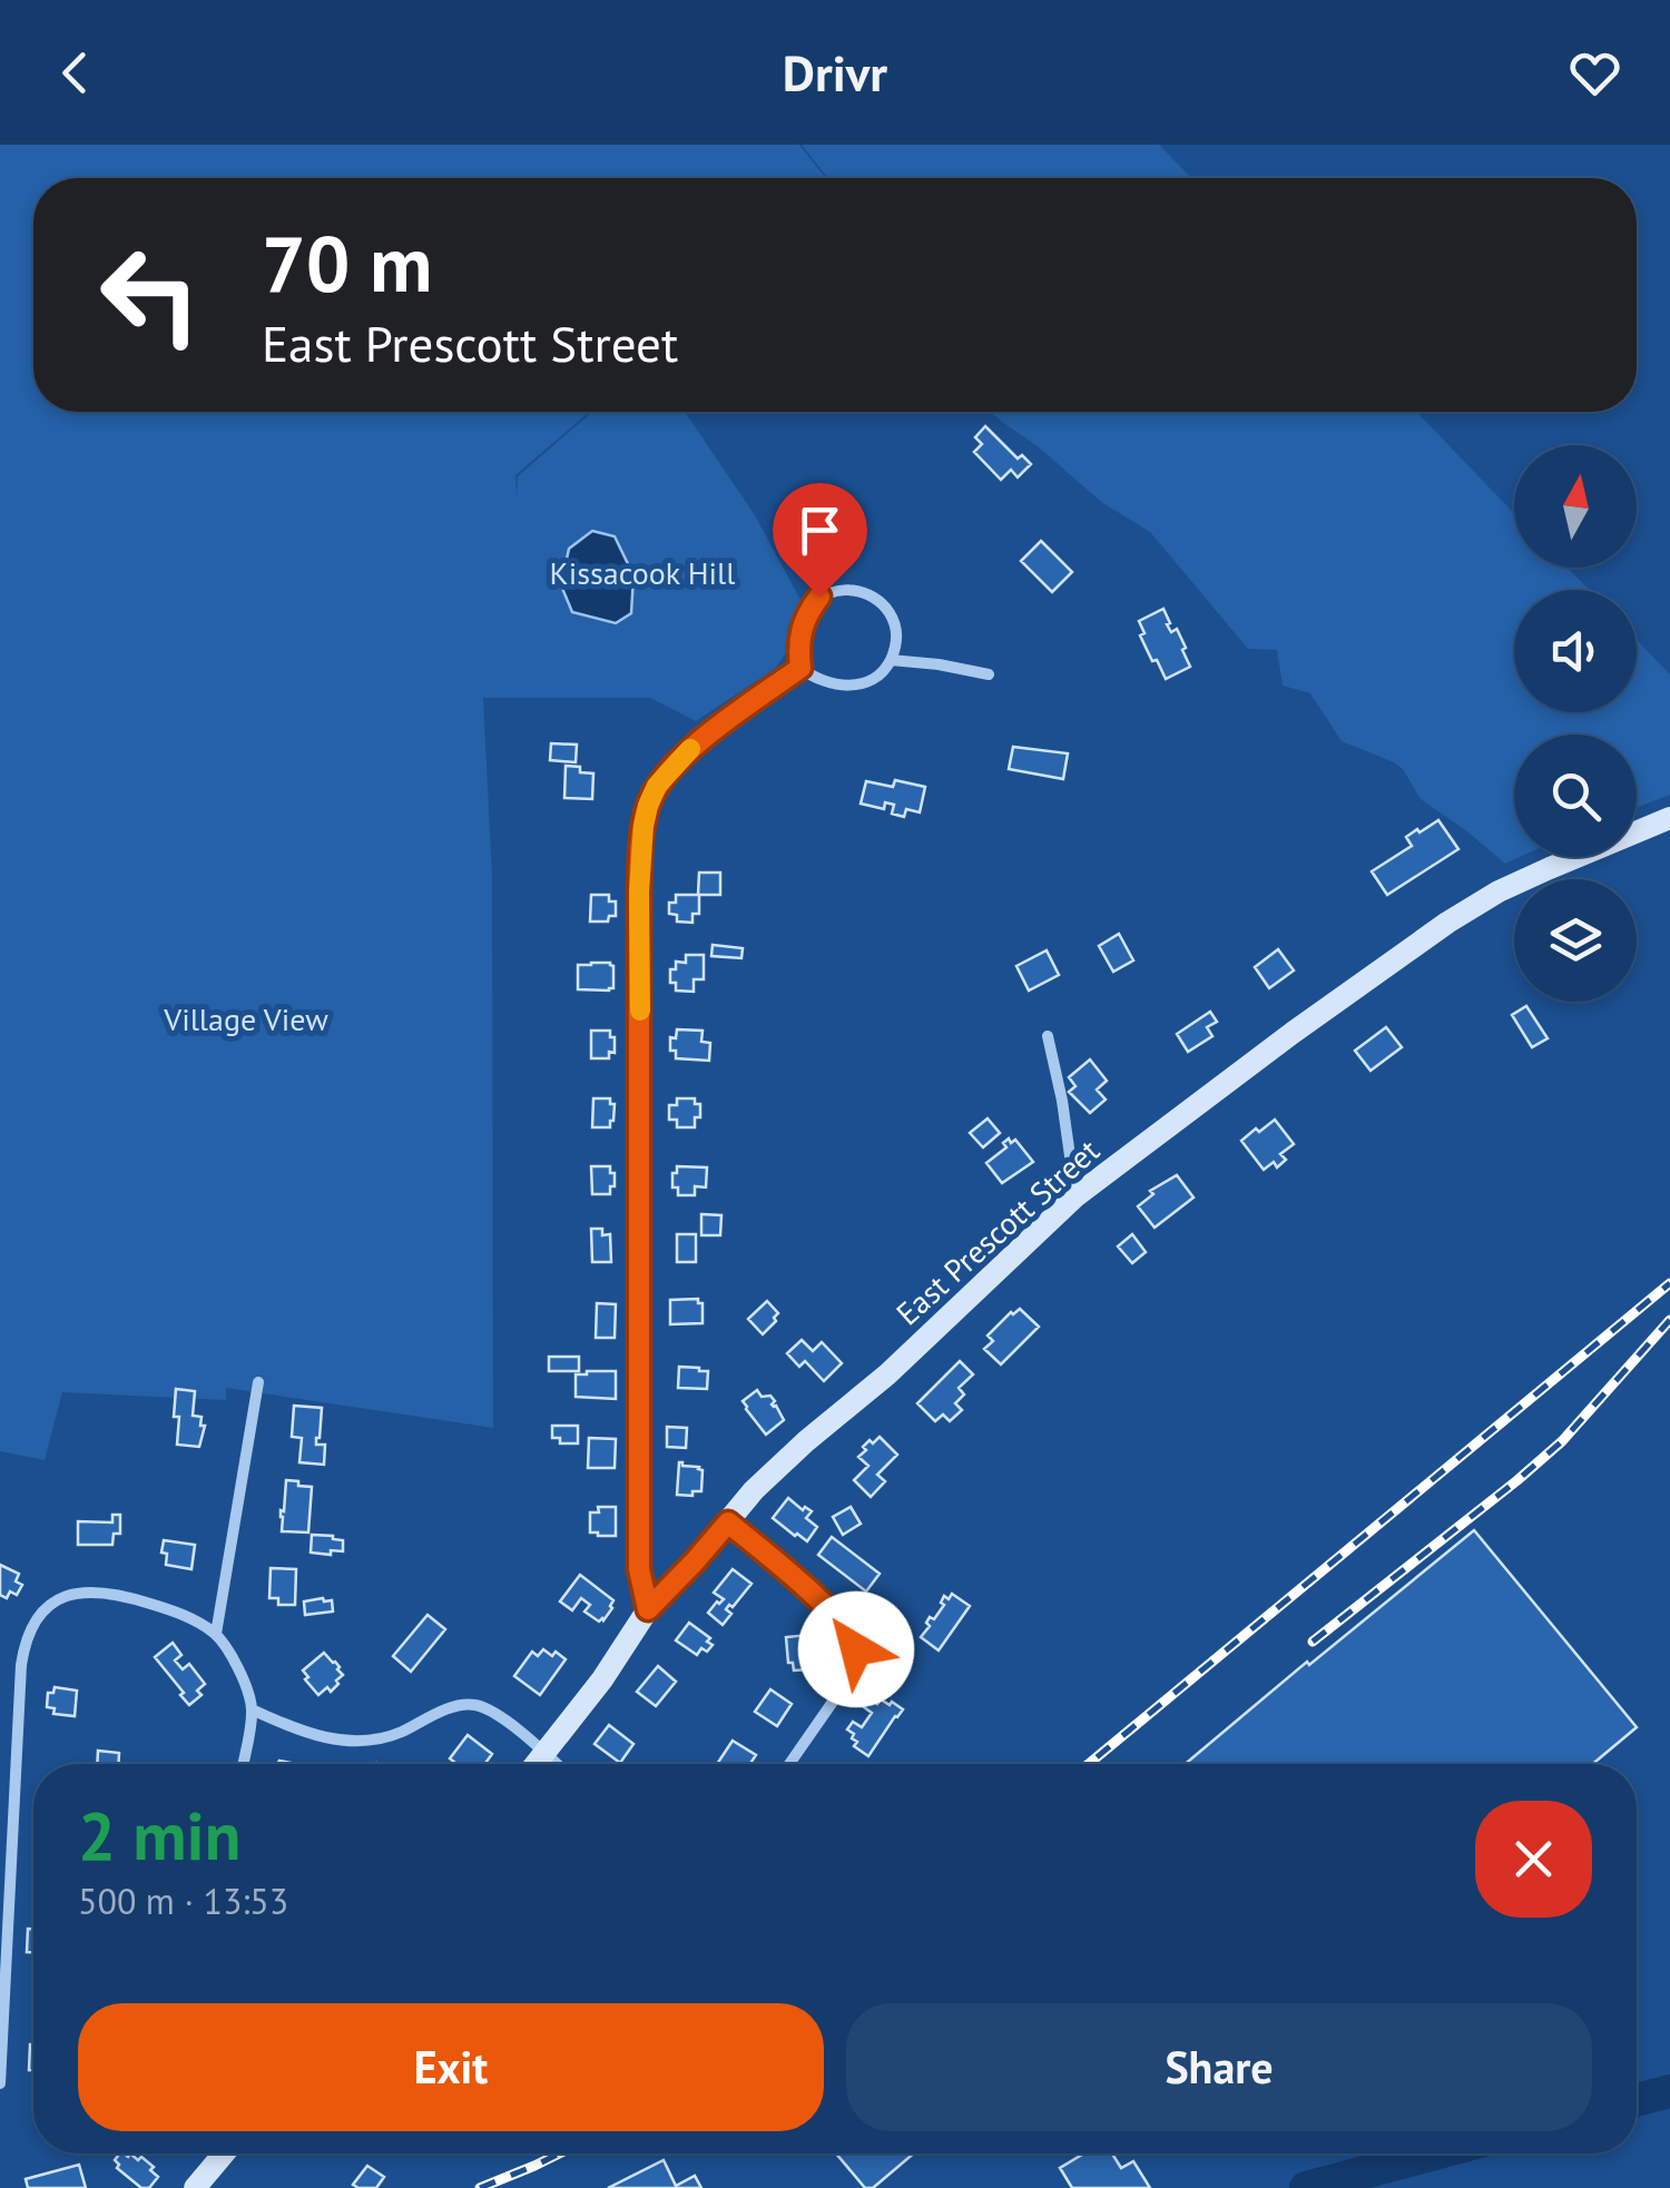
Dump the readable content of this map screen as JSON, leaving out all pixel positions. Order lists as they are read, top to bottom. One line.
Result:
{"streets":{"main road":["East Prescott Street"]},"parks":["Kissacook Hill","Village View"],"north":"top","page":{"header":"Drivr","turn":["70 m","East Prescott Street"],"heading":["2 min","500 m · 13:53"],"buttons":["Exit","Share"]}}
